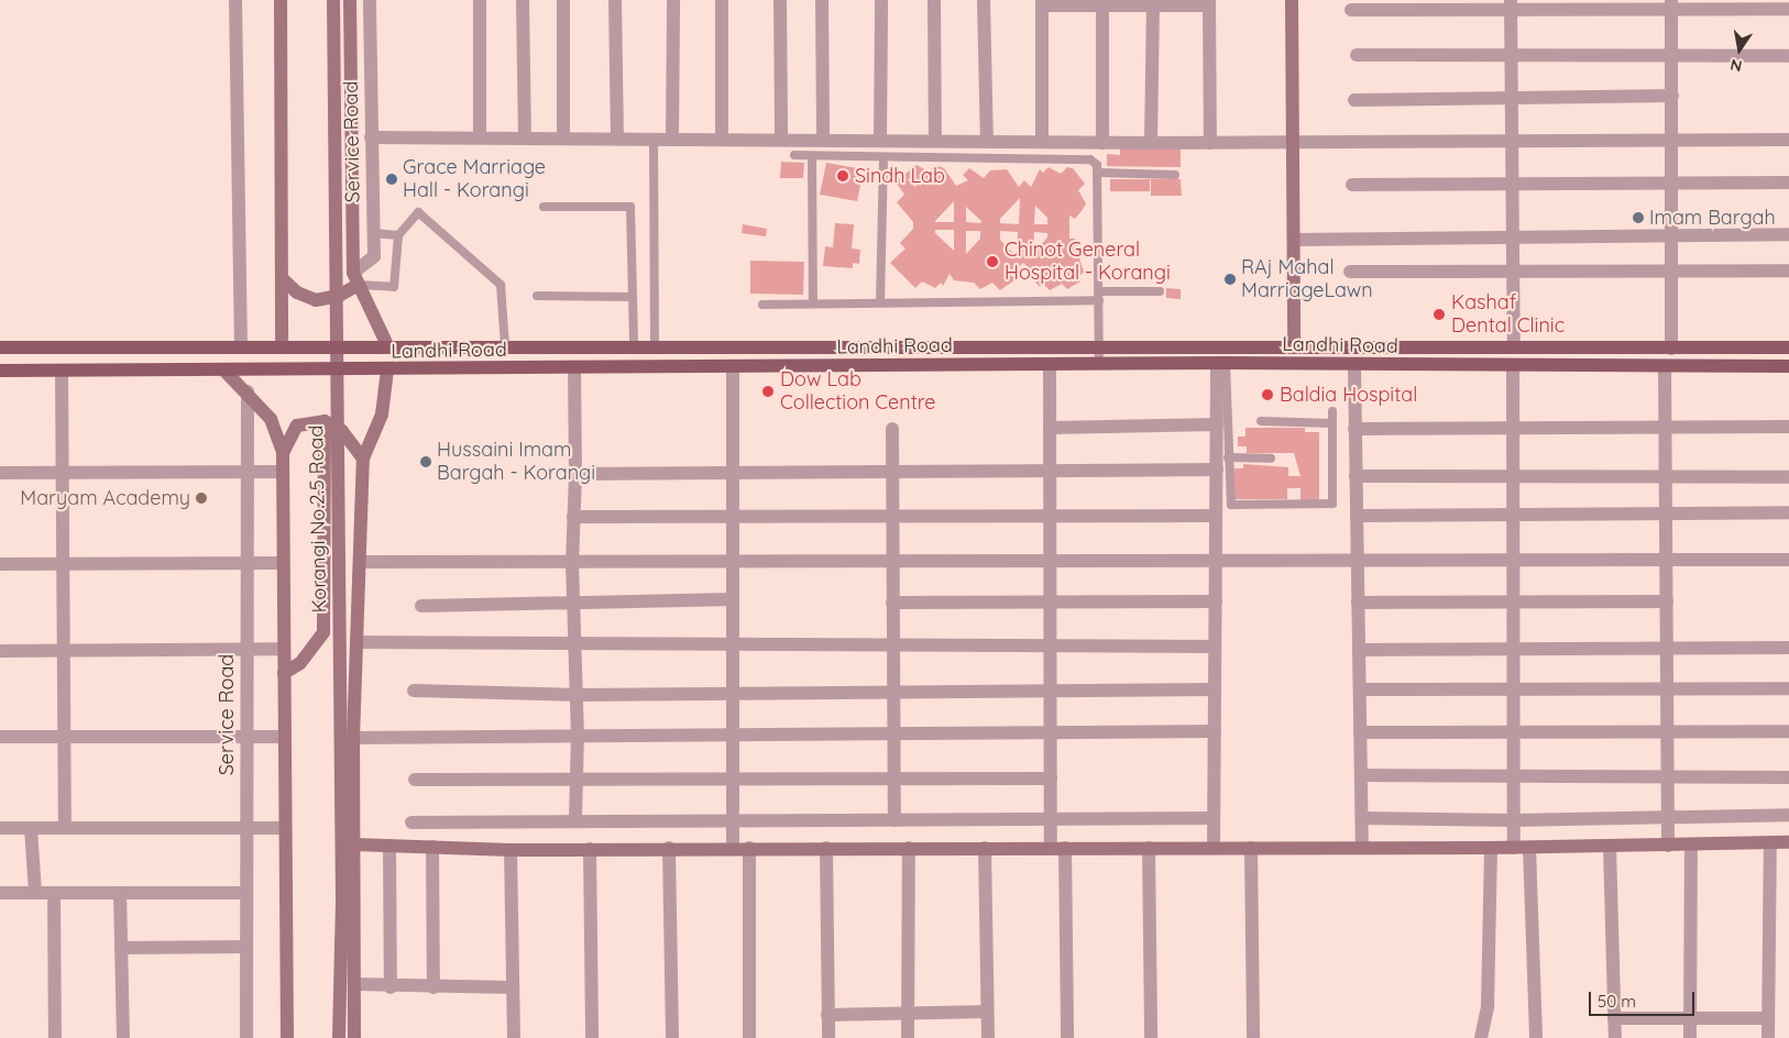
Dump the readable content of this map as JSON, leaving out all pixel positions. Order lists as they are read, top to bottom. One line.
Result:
{"streets":{"main road":["Landhi Road","Korangi No.2.5 Road"],"street":["Service Road"]},"places":["Sindh Lab","Grace Marriage Hall - Korangi","Imam Bargah","Chinot General Hospital - Korangi","RAj Mahal MarriageLawn","Kashaf Dental Clinic","Dow Lab Collection Centre","Baldia Hospital","Hussaini Imam Bargah - Korangi","Maryam Academy"],"scale_bar":"50 m","north":"bottom"}
